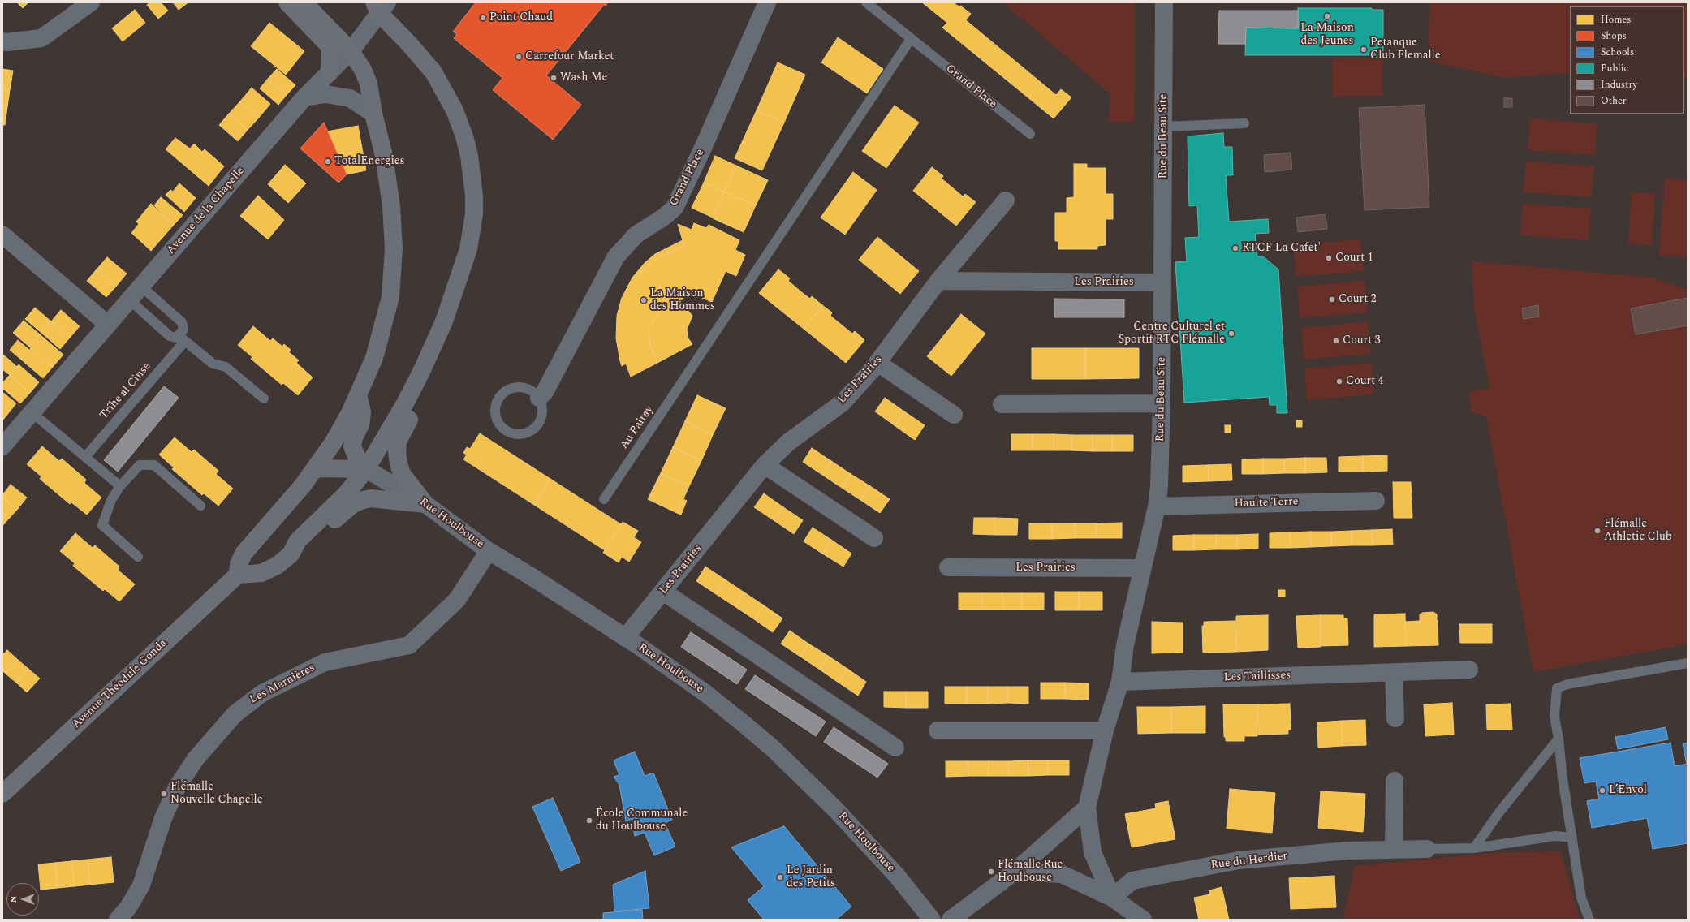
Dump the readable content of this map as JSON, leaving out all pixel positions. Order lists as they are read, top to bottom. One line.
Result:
{"streets":{"main road":["Avenue Théodule Gonda"],"street":["Grand Place","Rue du Beau Site","Avenue de la Chapelle","Les Prairies","Haulte Terre","Rue Houlbouse","Les Taillisses","Les Marnières","Rue du Herdier"],"lane":["Trîhe al Cinse","Au Pairay"]},"crossings":[["Grand Place","Au Pairay"],["Rue du Beau Site","Les Prairies"],["Rue du Beau Site","Haulte Terre"],["Rue du Beau Site","Les Taillisses"],["Les Prairies","Rue Houlbouse"],["Rue Houlbouse","Les Marnières"]],"places":["La Maison des Jeunes","Point Chaud","Petanque Club Flemalle","Carrefour Market","Wash Me","TotalEnergies","RTCF La Cafet'","Court 1","Court 2","La Maison des Hommes","Centre Culturel et Sportif RTC Flémalle","Court 3","Court 4","Flémalle Athletic Club","L’Envol","Flémalle Nouvelle Chapelle","École Communale du Houlbouse","Flémalle Rue Houlbouse","Le Jardin des Petits"],"legend":["Homes","Shops","Schools","Public","Industry","Other"],"north":"left"}
